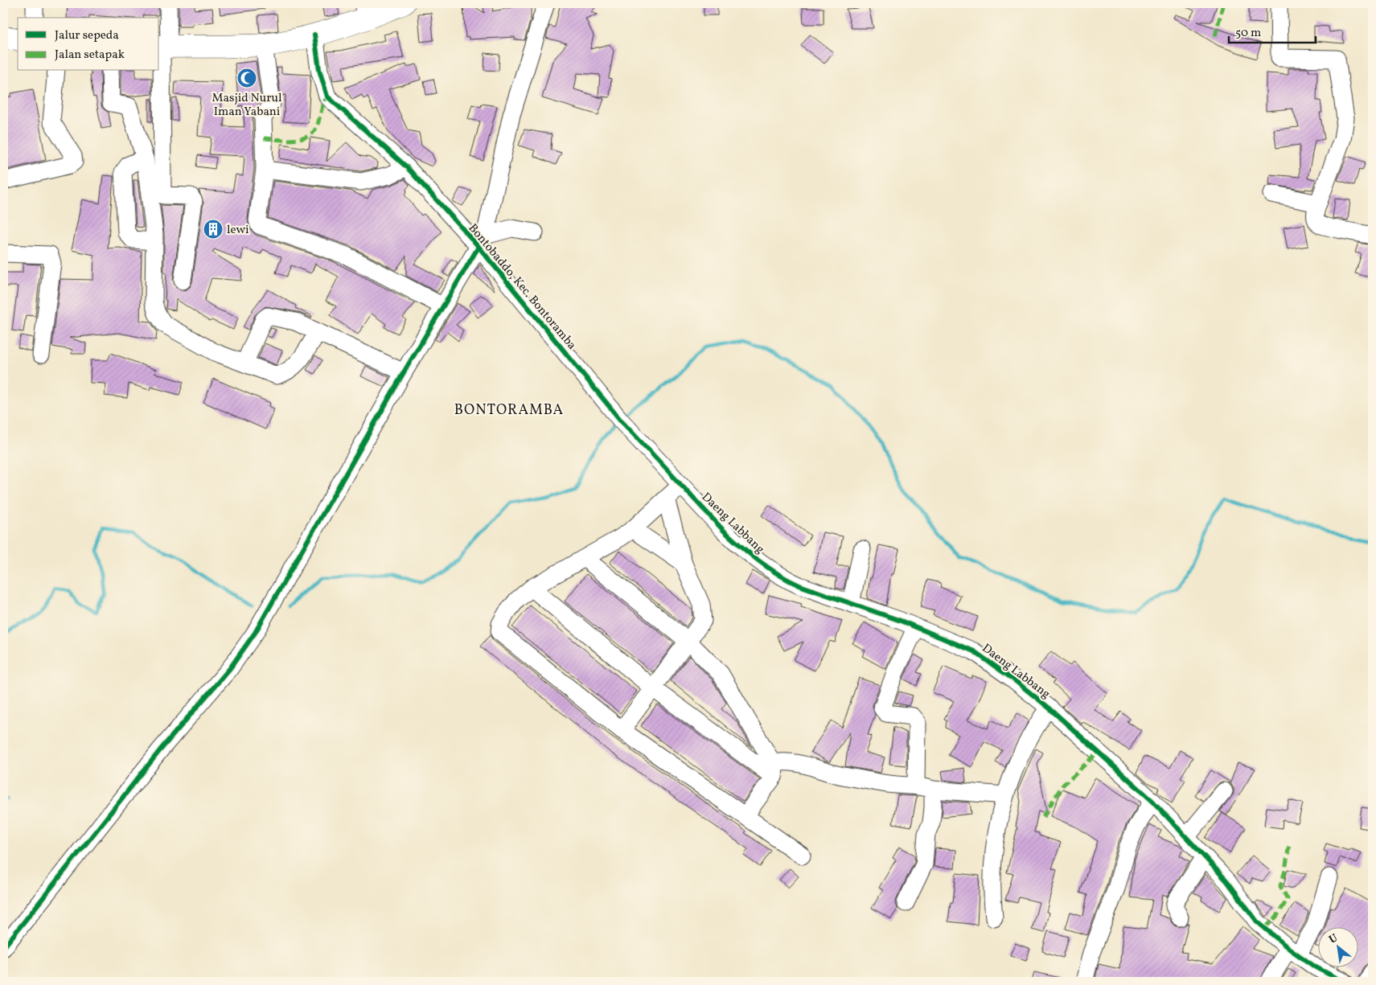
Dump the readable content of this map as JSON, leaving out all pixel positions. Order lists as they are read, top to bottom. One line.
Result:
{"streets":{"street":["Bontobaddo, Kec. Bontoramba","Daeng Labbang"]},"crossings":[["Bontobaddo, Kec. Bontoramba","Daeng Labbang"]],"districts":["BONTORAMBA"],"places":{"mosque":["Masjid Nurul Iman Yabani"],"building":["lewi"]},"legend":["Jalur sepeda","Jalan setapak"],"scale_bar":"50 m","north":"top left"}
